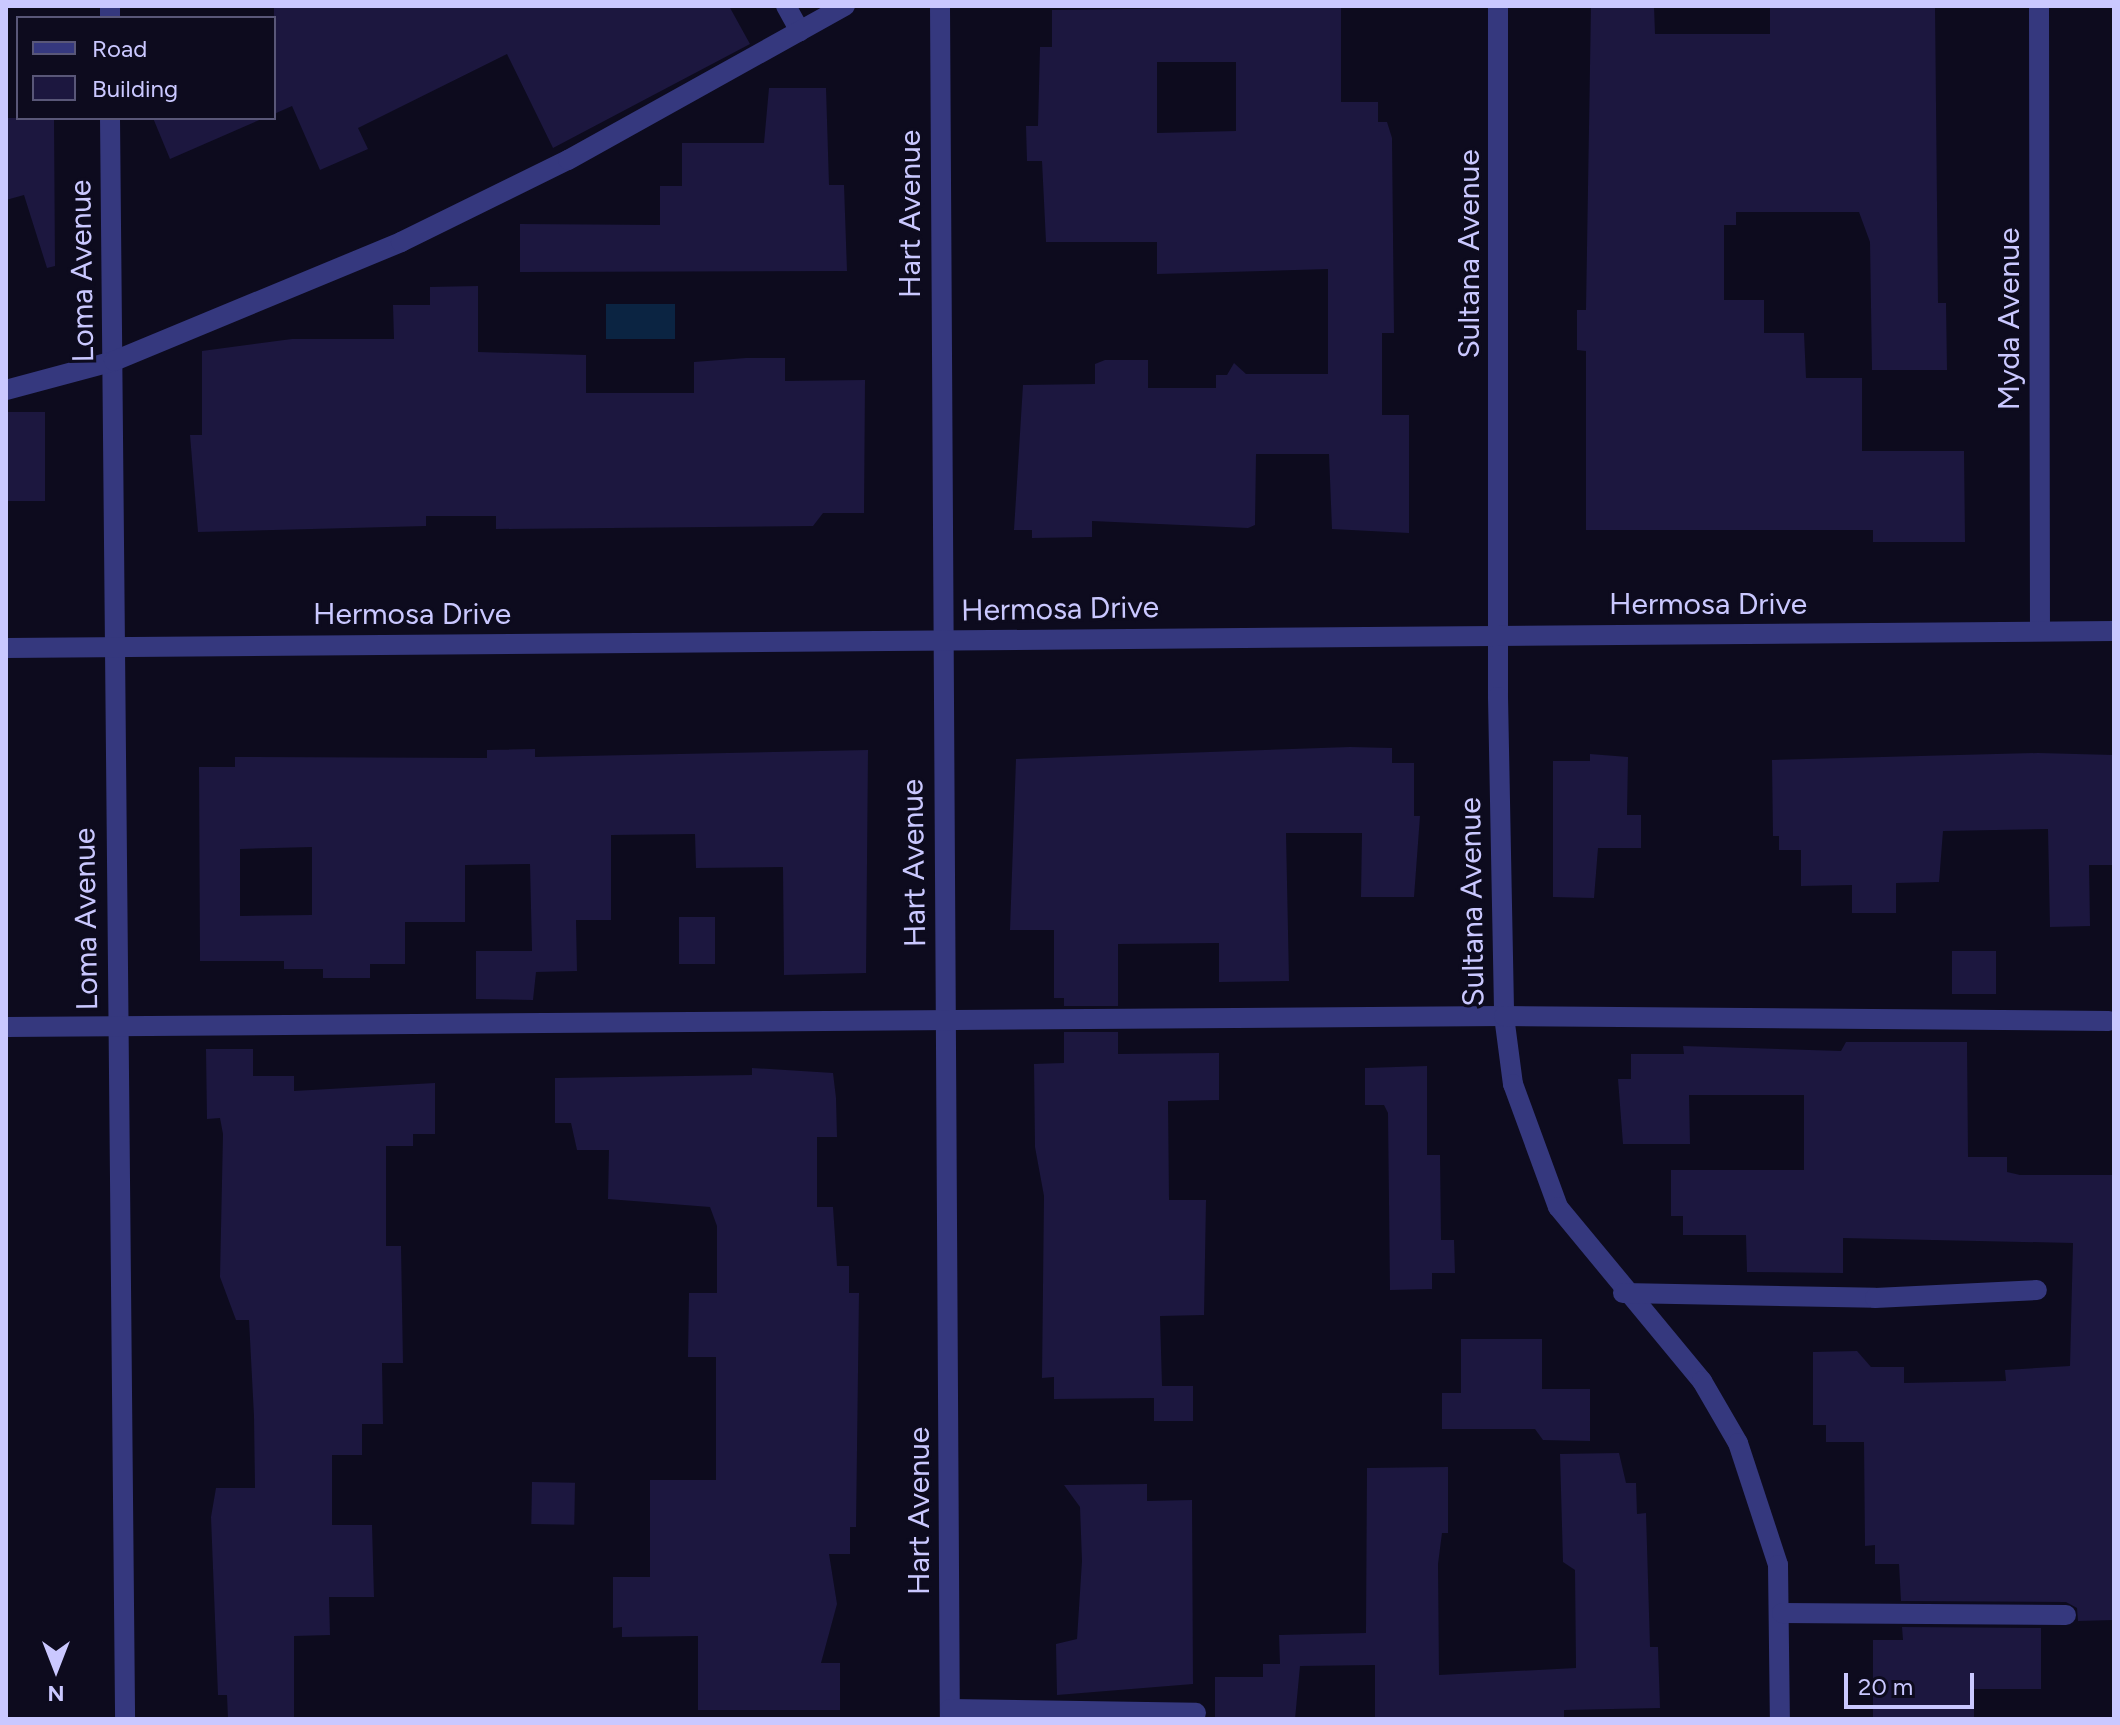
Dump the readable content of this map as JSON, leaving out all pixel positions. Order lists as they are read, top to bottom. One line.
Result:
{"streets":{"street":["Hart Avenue","Sultana Avenue","Loma Avenue","Myda Avenue","Hermosa Drive"]},"crossings":[["Hart Avenue","Hermosa Drive"],["Sultana Avenue","Hermosa Drive"],["Loma Avenue","Hermosa Drive"],["Myda Avenue","Hermosa Drive"]],"legend":["Road","Building"],"scale_bar":"20 m","north":"bottom"}
